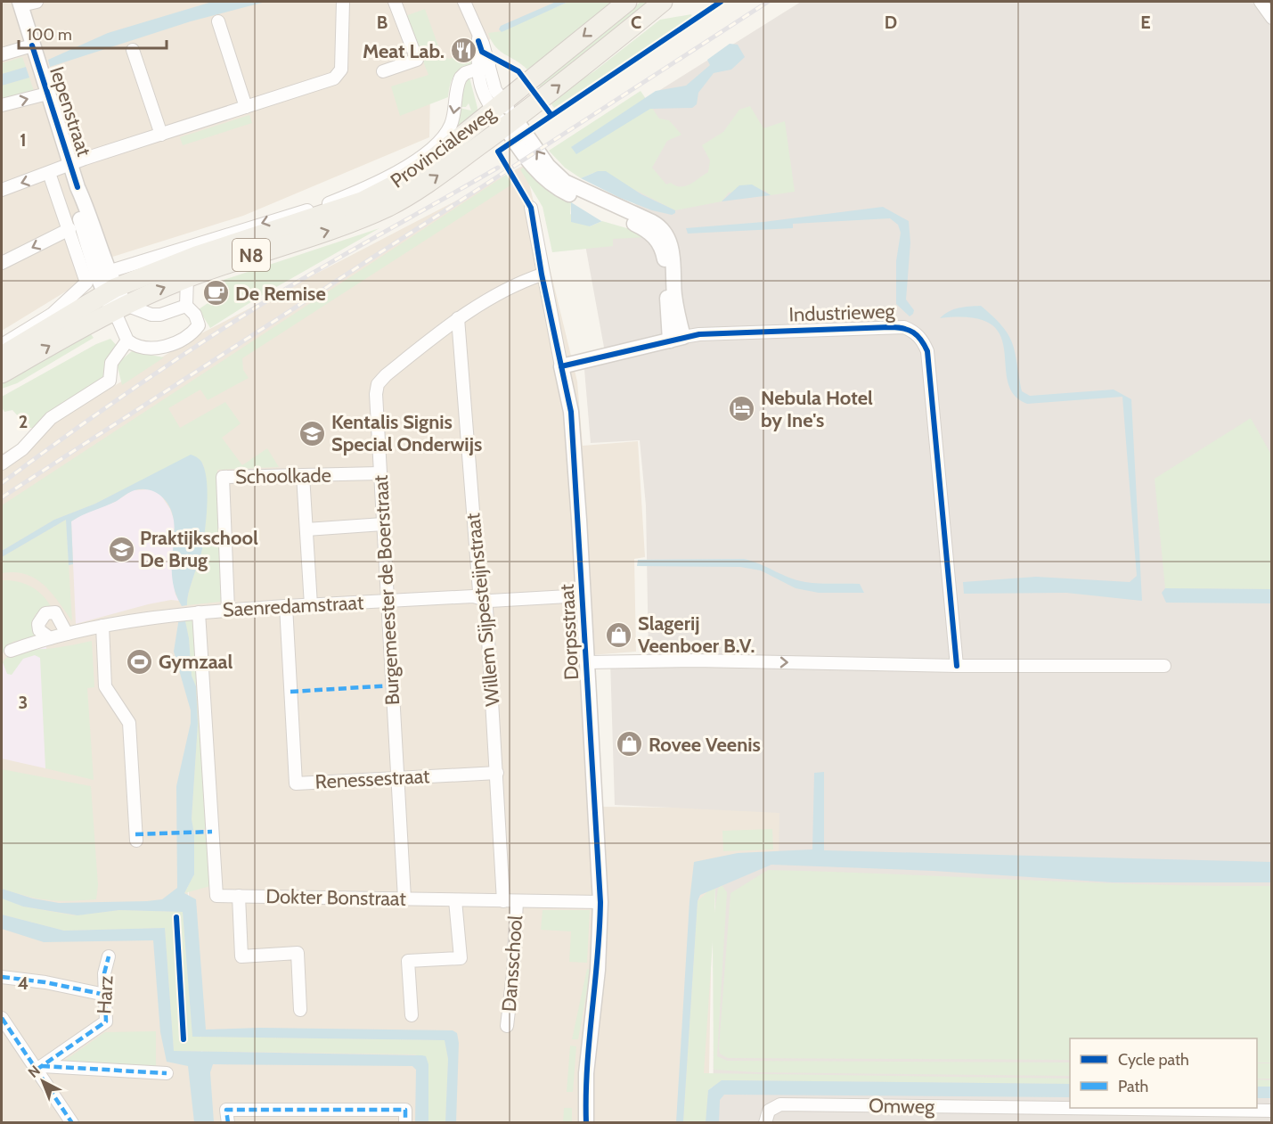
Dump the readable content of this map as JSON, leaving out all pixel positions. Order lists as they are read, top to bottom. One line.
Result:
{"streets":{"main road":["Provincialeweg","N8"],"street":["Iepenstraat","Industrieweg","Schoolkade","Burgemeester de Boerstraat","Saenredamstraat","Willem Sijpesteijnstraat","Dorpsstraat","Renessestraat","Dokter Bonstraat","Dansschool","Harz","Omweg"]},"crossings":[["Iepenstraat","Provincialeweg"],["Industrieweg","Dorpsstraat"],["Schoolkade","Burgemeester de Boerstraat"],["Schoolkade","Saenredamstraat"],["Burgemeester de Boerstraat","Saenredamstraat"],["Burgemeester de Boerstraat","Willem Sijpesteijnstraat"],["Burgemeester de Boerstraat","Dorpsstraat"],["Burgemeester de Boerstraat","Renessestraat"],["Burgemeester de Boerstraat","Dokter Bonstraat"],["Saenredamstraat","Willem Sijpesteijnstraat"],["Saenredamstraat","Dorpsstraat"],["Saenredamstraat","Renessestraat"],["Saenredamstraat","Dokter Bonstraat"],["Willem Sijpesteijnstraat","Renessestraat"],["Willem Sijpesteijnstraat","Dokter Bonstraat"],["Willem Sijpesteijnstraat","Dansschool"],["Dorpsstraat","Dokter Bonstraat"],["Dokter Bonstraat","Dansschool"]],"places":{"restaurant":["Meat Lab."],"cafe":["De Remise"],"hotel":["Nebula Hotel by Ine's"],"school or university":["Kentalis Signis Special Onderwijs","Praktijkschool De Brug"],"shop":["Slagerij Veenboer B.V.","Rovee Veenis"],"sports":["Gymzaal"]},"legend":["Cycle path","Path"],"scale_bar":"100 m","north":"top left","grid":{"columns":["B","C","D","E"],"rows":["1","2","3","4"]}}
